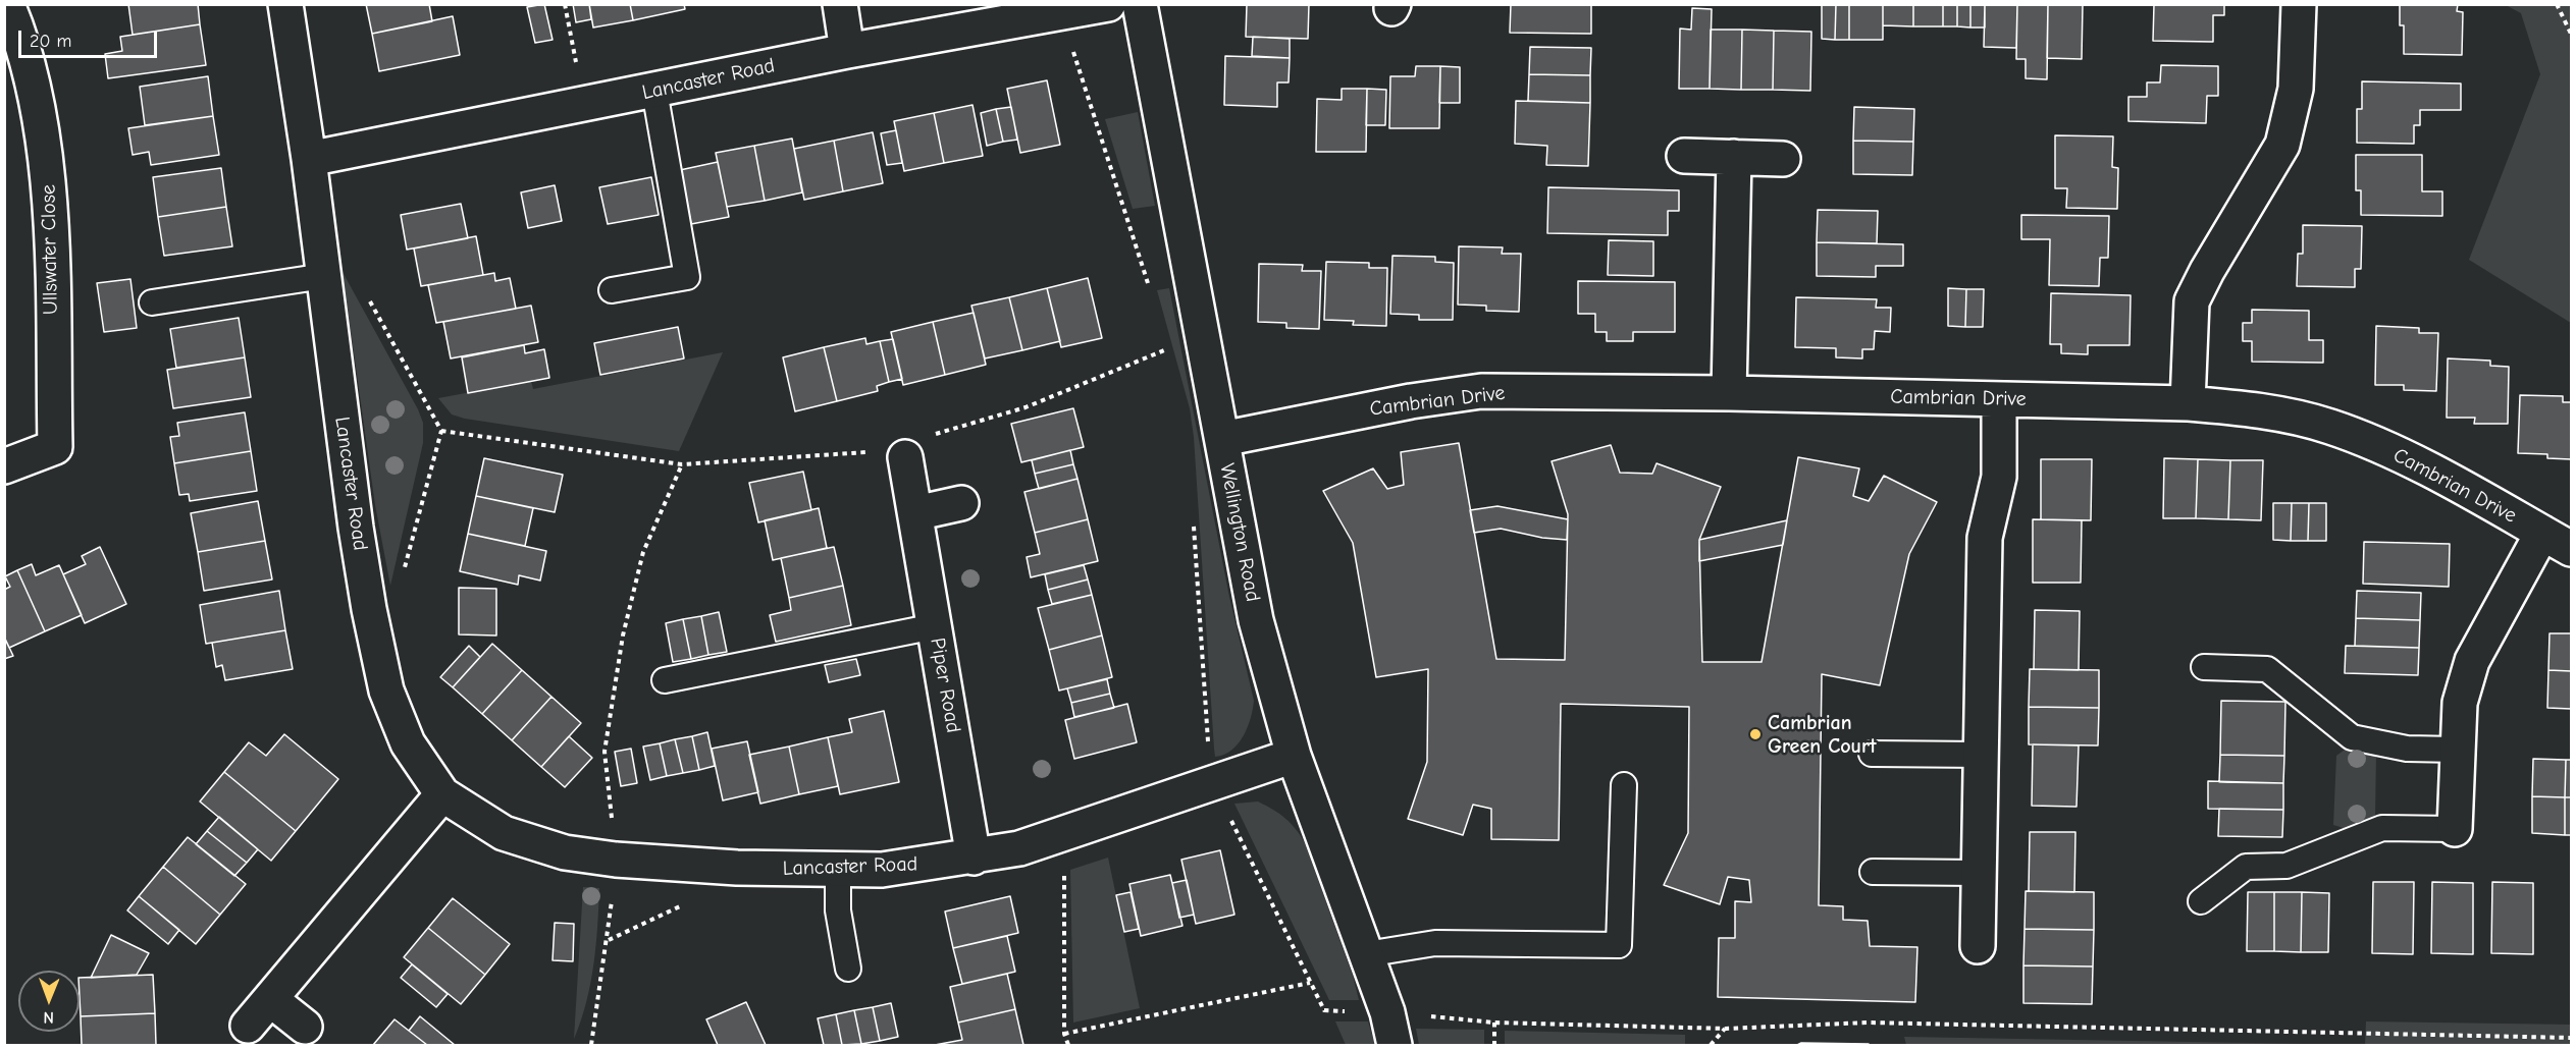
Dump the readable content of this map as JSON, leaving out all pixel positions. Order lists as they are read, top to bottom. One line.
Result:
{"streets":{"street":["Lancaster Road","Ullswater Close","Cambrian Drive","Wellington Road","Piper Road"]},"crossings":[["Lancaster Road","Wellington Road"],["Lancaster Road","Piper Road"],["Cambrian Drive","Wellington Road"]],"places":["Cambrian Green Court"],"scale_bar":"20 m","north":"bottom"}
